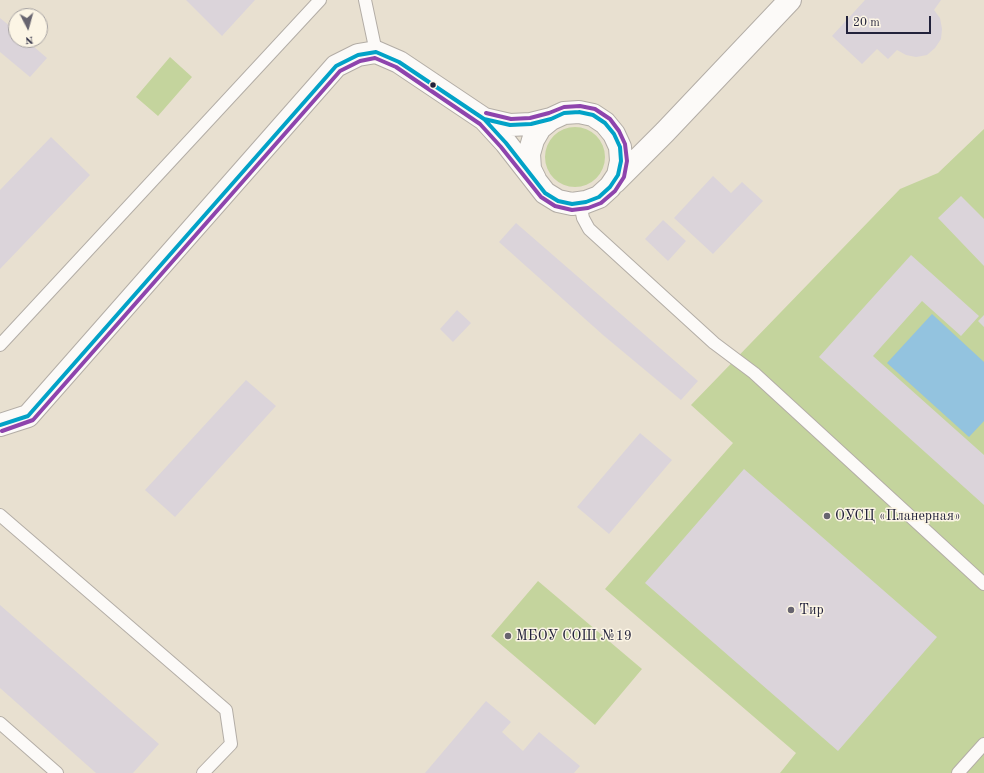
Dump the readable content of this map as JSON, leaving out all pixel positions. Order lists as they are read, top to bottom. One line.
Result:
{"places":["ОУСЦ «Планерная»","Тир","МБОУ СОШ №19"],"scale_bar":"20 m","north":"bottom"}
